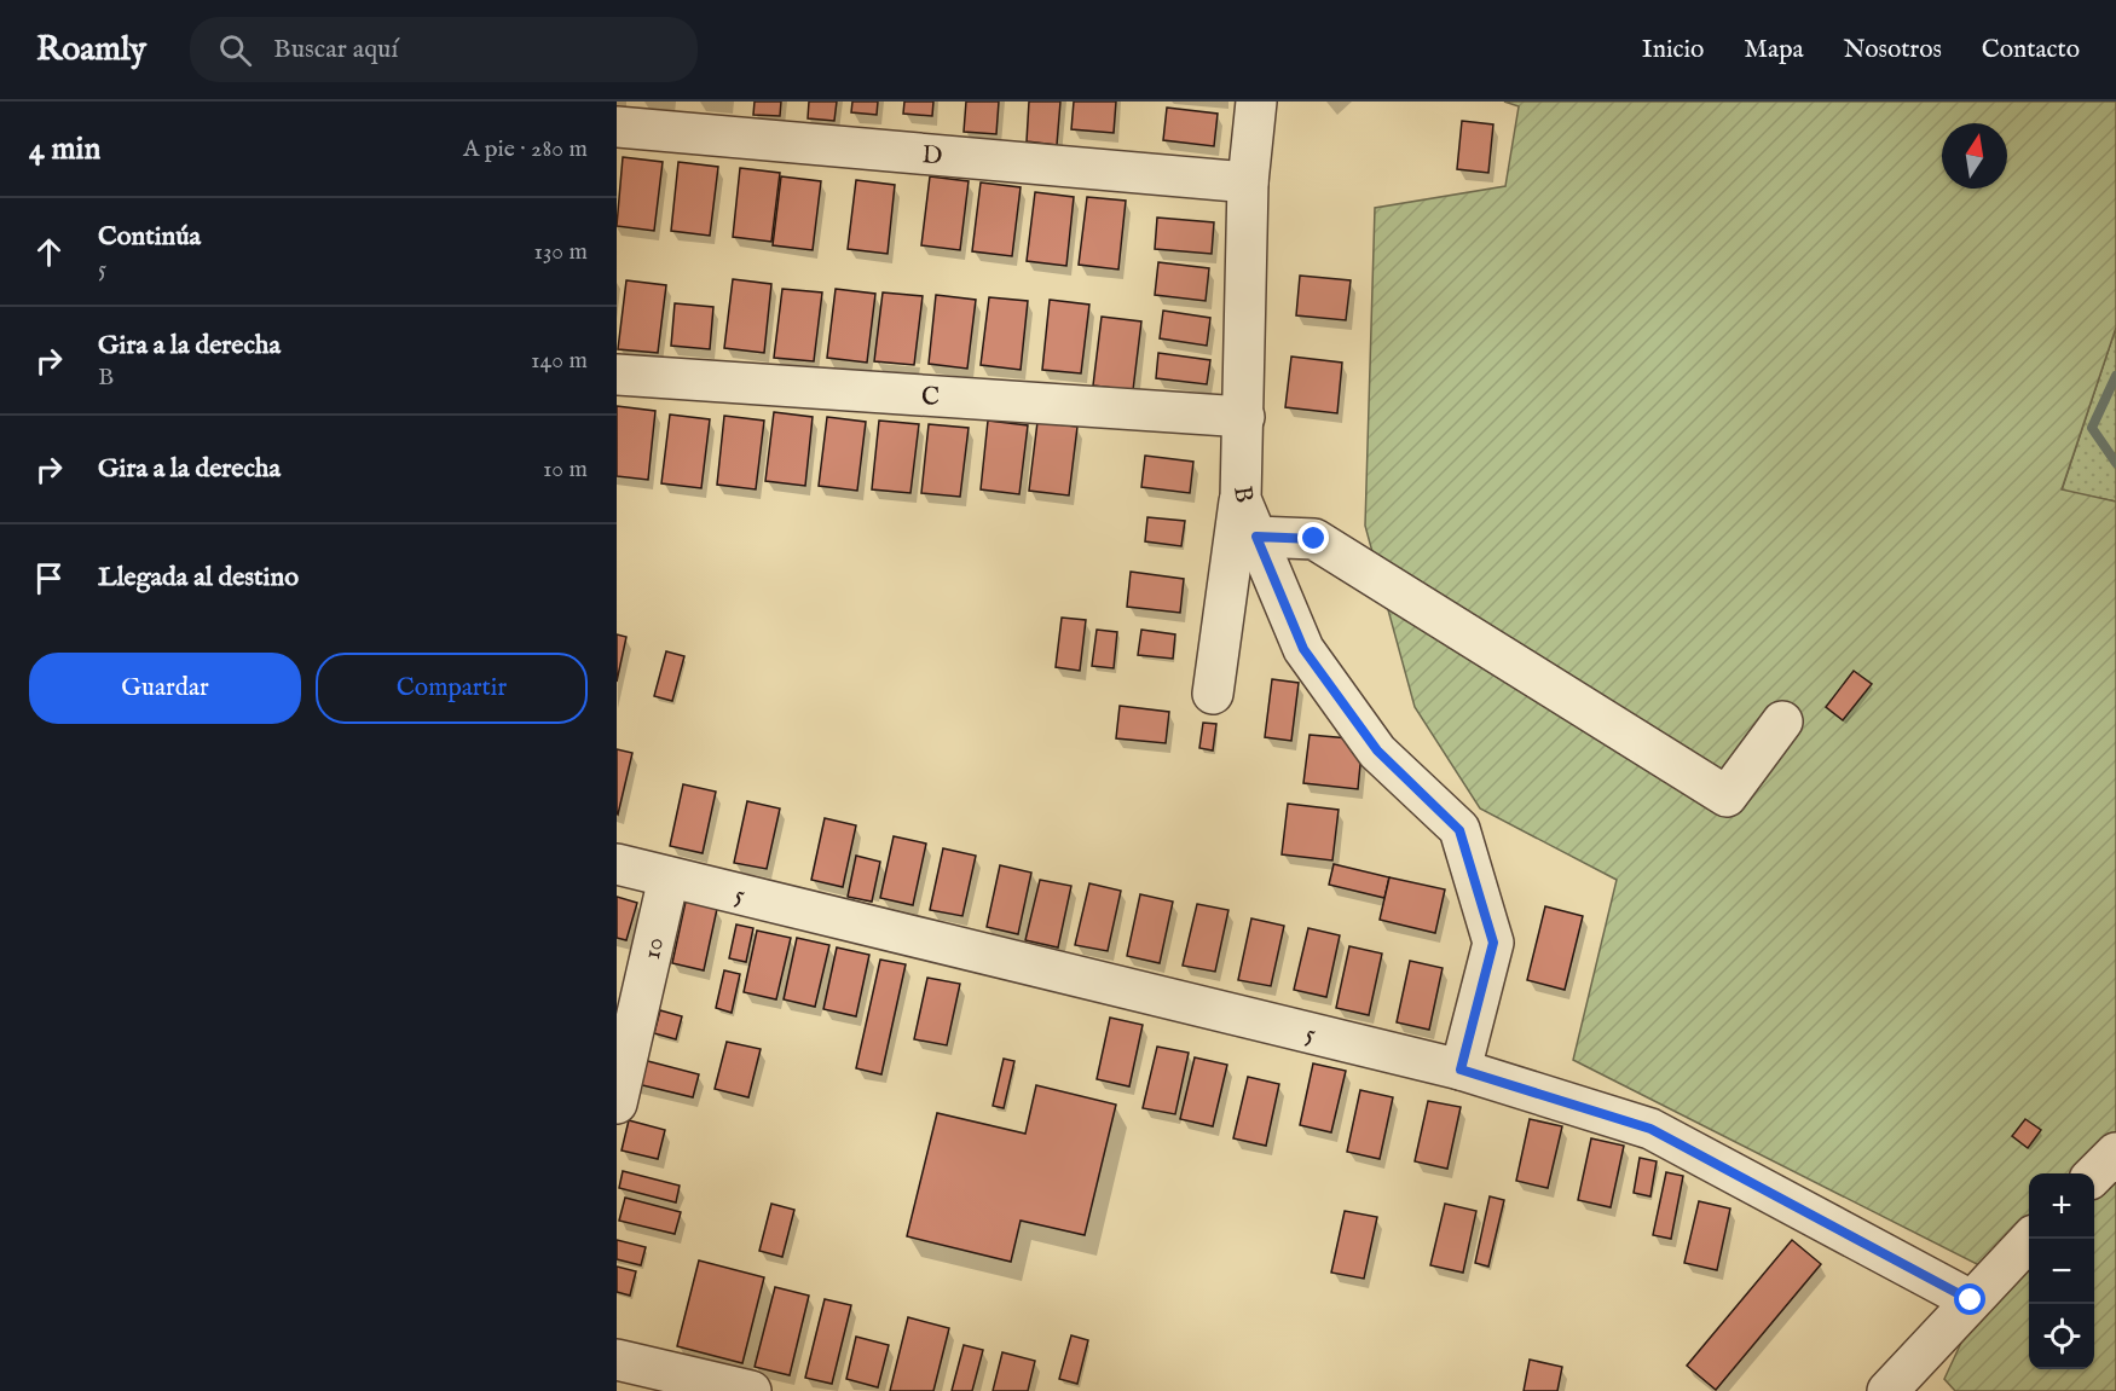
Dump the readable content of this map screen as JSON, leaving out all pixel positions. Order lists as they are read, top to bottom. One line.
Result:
{"streets":{"street":["D","C","B","5","10"]},"crossings":[["D","B"],["C","B"],["B","5"],["5","10"]],"north":"top","page":{"header":"Roamly","search":"Buscar aquí","nav":["Inicio","Mapa","Nosotros","Contacto"],"heading":["4 min","A pie · 280 m"],"list":[["Continúa","5","130 m"],["Gira a la derecha","B","140 m"],["Gira a la derecha","10 m"],"Llegada al destino"],"buttons":["Guardar","Compartir"],"map_buttons":["+","−"]}}
